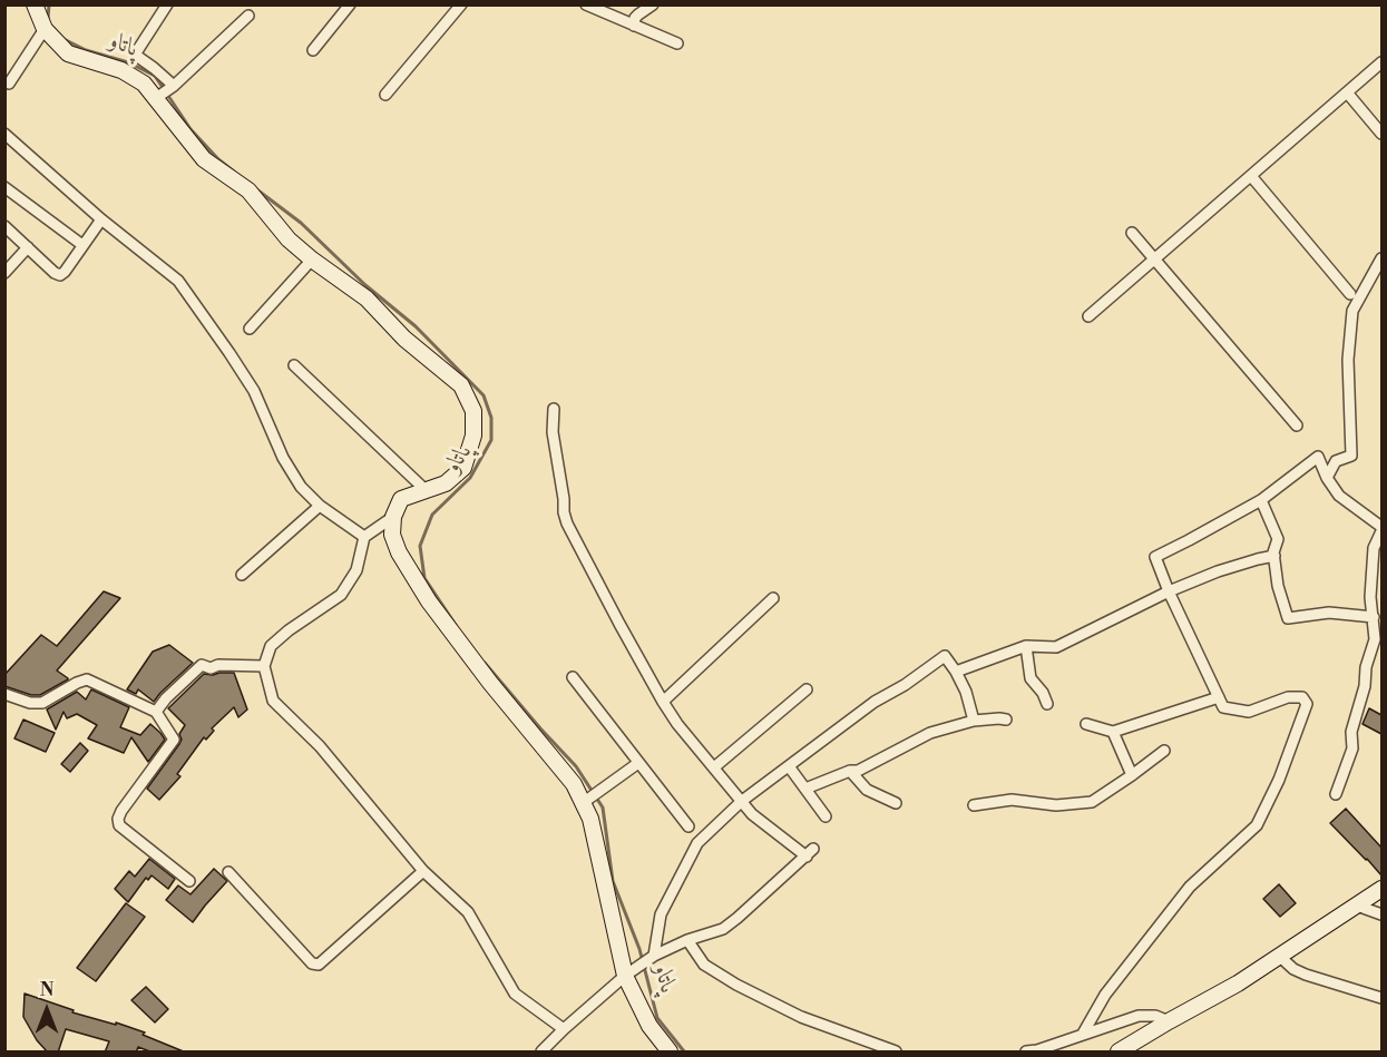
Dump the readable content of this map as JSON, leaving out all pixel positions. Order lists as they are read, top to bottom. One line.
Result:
{"water":["پاتاو"],"north":"top"}
